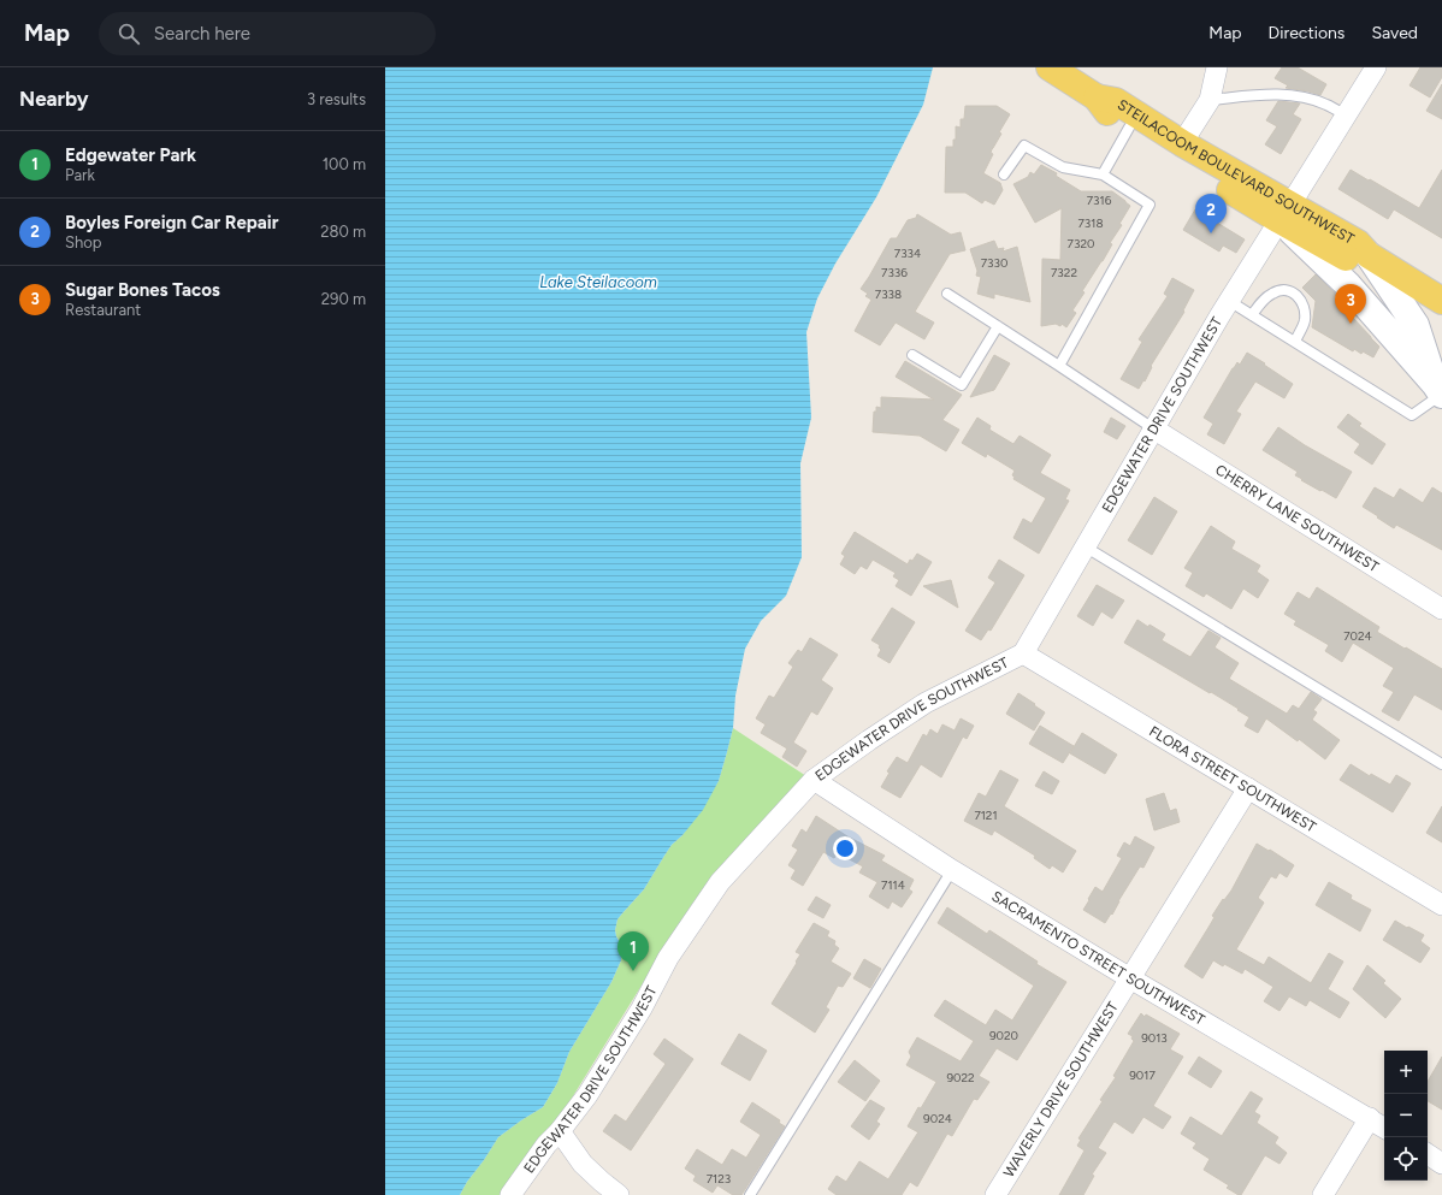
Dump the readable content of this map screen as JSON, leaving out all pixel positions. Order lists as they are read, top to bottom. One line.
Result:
{"streets":{"main road":["STEILACOOM BOULEVARD SOUTHWEST"],"street":["EDGEWATER DRIVE SOUTHWEST","CHERRY LANE SOUTHWEST","FLORA STREET SOUTHWEST","SACRAMENTO STREET SOUTHWEST","WAVERLY DRIVE SOUTHWEST"]},"crossings":[["STEILACOOM BOULEVARD SOUTHWEST","EDGEWATER DRIVE SOUTHWEST"],["EDGEWATER DRIVE SOUTHWEST","CHERRY LANE SOUTHWEST"],["EDGEWATER DRIVE SOUTHWEST","FLORA STREET SOUTHWEST"],["EDGEWATER DRIVE SOUTHWEST","SACRAMENTO STREET SOUTHWEST"],["FLORA STREET SOUTHWEST","WAVERLY DRIVE SOUTHWEST"],["SACRAMENTO STREET SOUTHWEST","WAVERLY DRIVE SOUTHWEST"]],"water":["Lake Steilacoom"],"house_numbers":["7316","7318","7320","7334","7330","7336","7322","7338","7024","7121","7114","9020","9013","9017","9022","9024","7123"],"page":{"header":"Map","search":"Search here","nav":["Map","Directions","Saved"],"heading":["Nearby","3 results"],"list":[{"mark":"1","name":"Edgewater Park","note":"Park","value":"100 m"},{"mark":"2","name":"Boyles Foreign Car Repair","note":"Shop","value":"280 m"},{"mark":"3","name":"Sugar Bones Tacos","note":"Restaurant","value":"290 m"}],"pins":["2","3","1"],"map_buttons":["+","−"]}}
